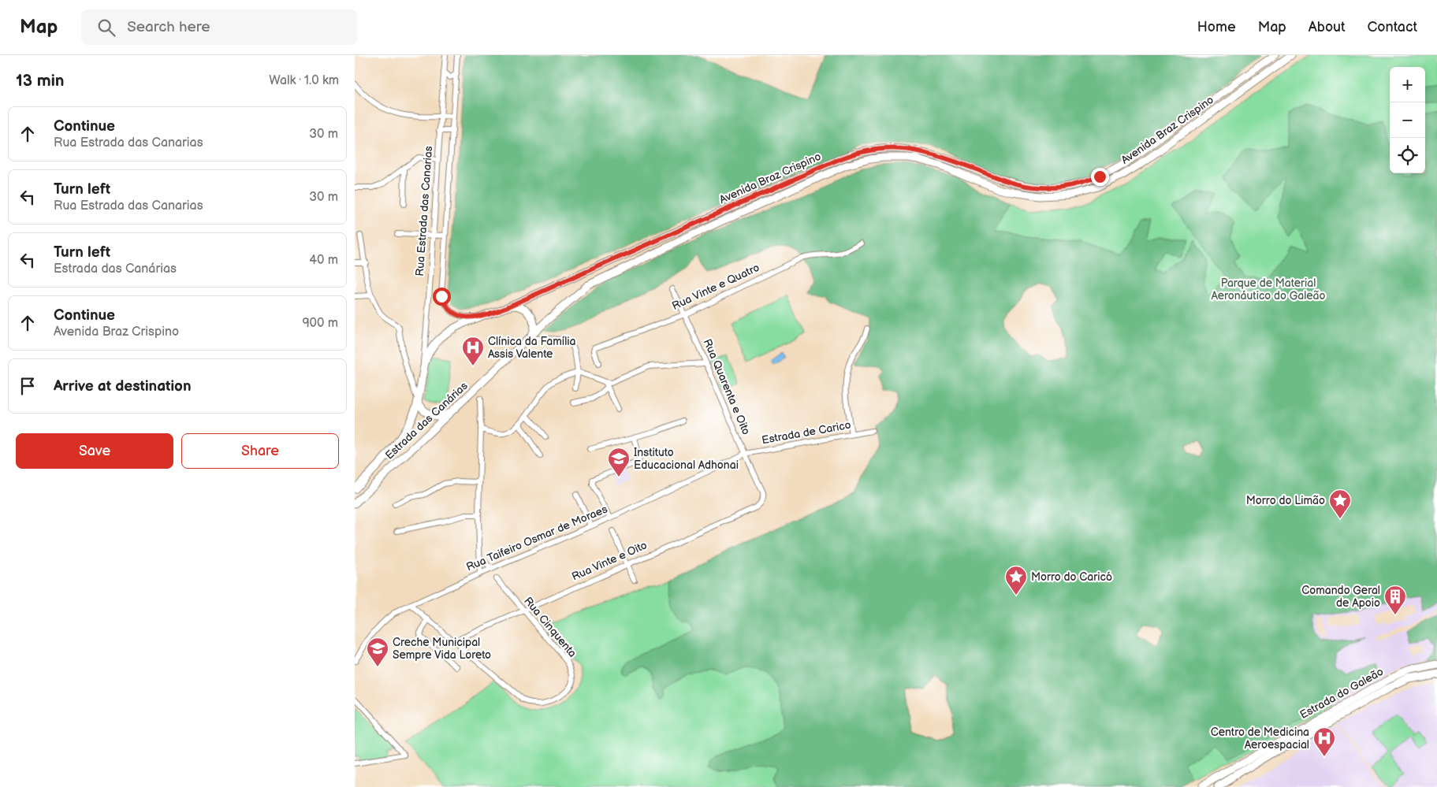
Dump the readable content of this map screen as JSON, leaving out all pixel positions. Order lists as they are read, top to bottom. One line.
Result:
{"streets":{"main road":["Avenida Braz Crispino","Estrada das Canárias","Estrada do Galeão"],"street":["Rua Estrada das Canarias","Rua Vinte e Quatro","Rua Quarenta e Oito","Estrada de Carico","Rua Taifeiro Osmar de Moraes","Rua Vinte e Oito","Rua Cinquenta"]},"crossings":[["Avenida Braz Crispino","Estrada das Canárias"],["Rua Estrada das Canarias","Estrada das Canárias"],["Rua Vinte e Quatro","Rua Quarenta e Oito"],["Rua Quarenta e Oito","Estrada de Carico"],["Rua Quarenta e Oito","Rua Taifeiro Osmar de Moraes"],["Rua Quarenta e Oito","Rua Vinte e Oito"],["Estrada de Carico","Rua Taifeiro Osmar de Moraes"],["Rua Vinte e Oito","Rua Cinquenta"]],"parks":["Parque de Material Aeronáutico do Galeão"],"places":{"hospital":["Clínica da Família Assis Valente","Centro de Medicina Aeroespacial"],"school or university":["Instituto Educacional Adhonai","Creche Municipal Sempre Vida Loreto"],"place":["Morro do Limão","Morro do Caricó"],"building":["Comando Geral de Apoio"]},"page":{"header":"Map","search":"Search here","nav":["Home","Map","About","Contact"],"heading":["13 min","Walk · 1.0 km"],"map_buttons":["+","−"],"list":[["Continue","Rua Estrada das Canarias","30 m"],["Turn left","Rua Estrada das Canarias","30 m"],["Turn left","Estrada das Canárias","40 m"],["Continue","Avenida Braz Crispino","900 m"],"Arrive at destination"],"buttons":["Save","Share"]}}
